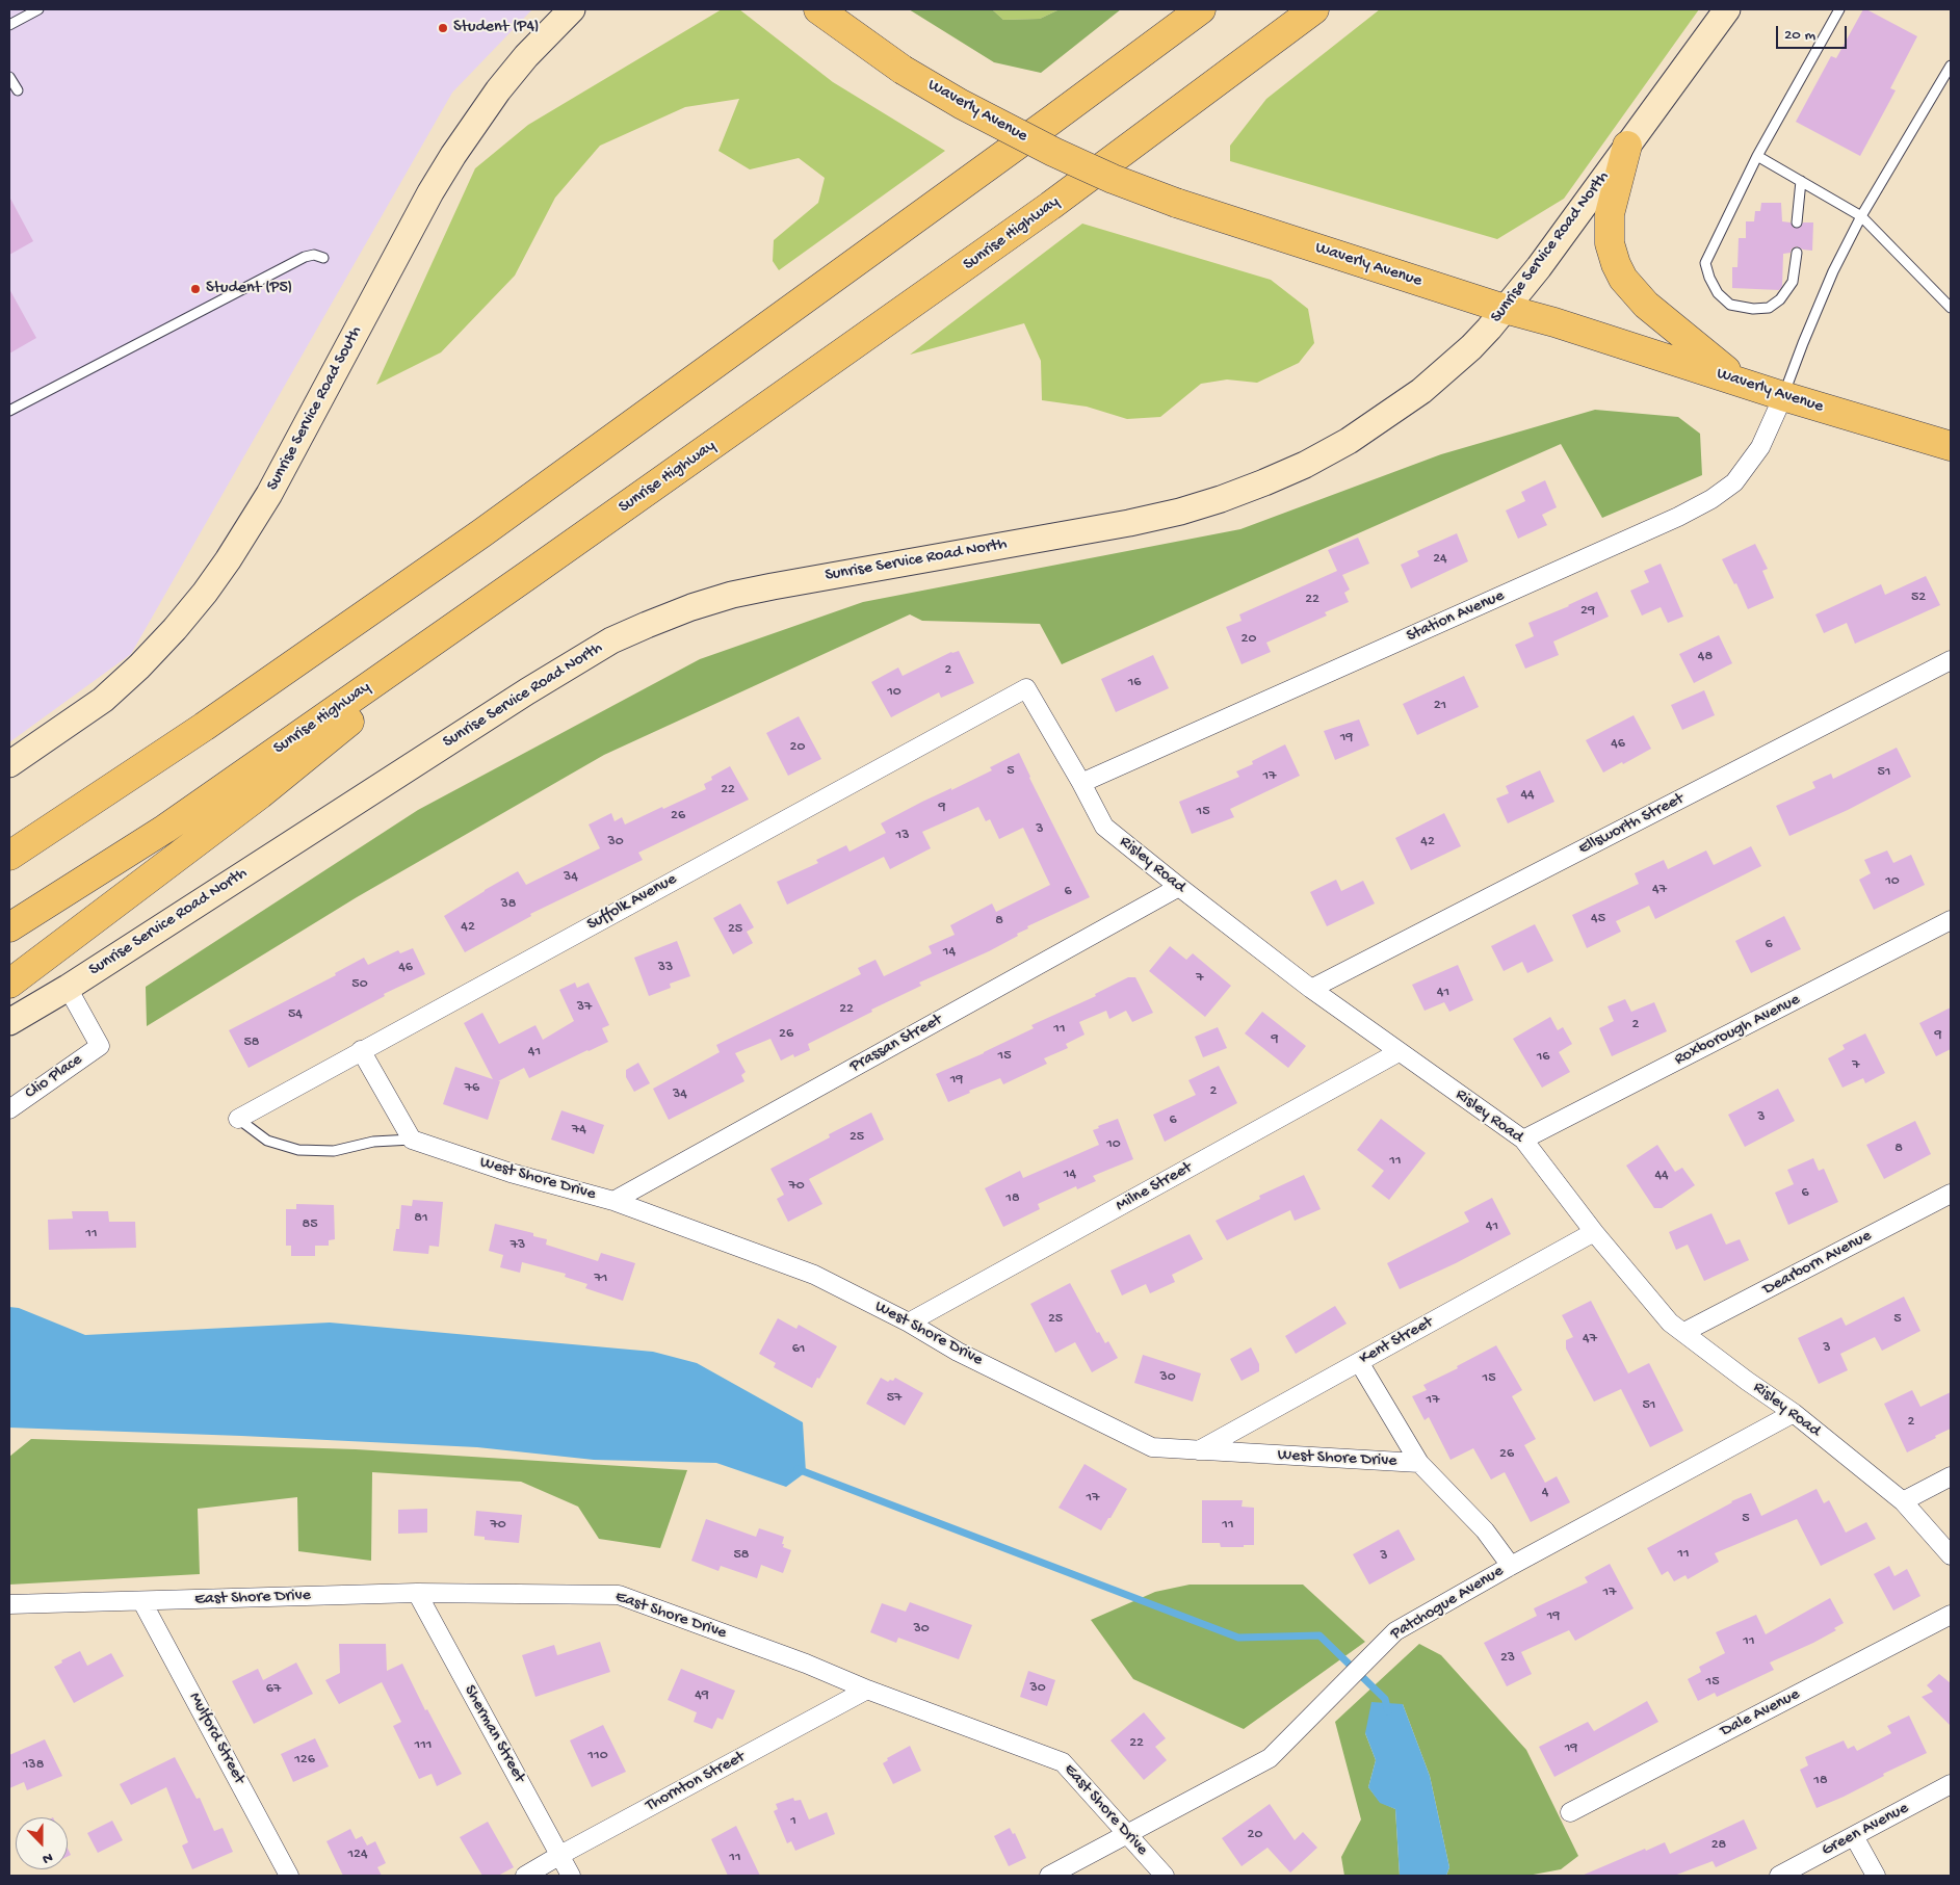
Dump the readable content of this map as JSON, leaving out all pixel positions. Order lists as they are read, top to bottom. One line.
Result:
{"streets":{"main road":["Waverly Avenue","Sunrise Highway","Sunrise Service Road North","Sunrise Service Road South"],"street":["Station Avenue","Ellsworth Street","Risley Road","Suffolk Avenue","Roxborough Avenue","Prassan Street","Clio Place","West Shore Drive","Milne Street","Dearborn Avenue","Kent Street","East Shore Drive","Patchogue Avenue","Dale Avenue","Sherman Street","Mulford Street","Thornton Street","Green Avenue"]},"crossings":[["Waverly Avenue","Sunrise Service Road North"],["Waverly Avenue","Station Avenue"],["Sunrise Service Road North","Clio Place"],["Station Avenue","Risley Road"],["Ellsworth Street","Risley Road"],["Risley Road","Suffolk Avenue"],["Risley Road","Roxborough Avenue"],["Risley Road","Prassan Street"],["Risley Road","Milne Street"],["Risley Road","Dearborn Avenue"],["Risley Road","Kent Street"],["Risley Road","Patchogue Avenue"],["Prassan Street","West Shore Drive"],["West Shore Drive","Milne Street"],["West Shore Drive","Kent Street"],["West Shore Drive","Patchogue Avenue"],["East Shore Drive","Patchogue Avenue"],["East Shore Drive","Sherman Street"],["East Shore Drive","Mulford Street"],["East Shore Drive","Thornton Street"],["Sherman Street","Thornton Street"]],"places":["Student (P4)","Student (P5)"],"house_numbers":["24","52","22","29","20","48","2","16","10","21","19","46","20","5","51","17","22","44","9","15","26","3","13","30","42","34","10","47","6","38","45","8","42","25","6","14","46","33","7","50","41","37","22","54","2","11","26","9","9","58","41","15","16","7","19","76","2","34","3","6","74","25","10","8","11","14","44","70","6","18","81","85","41","11","73","71","25","5","47","3","61","30","15","57","17","51","2","26","4","17","5","70","11","11","58","3","17","19","30","11","23","15","30","67","49","22","111","19","110","126","138","18","1","20","28","124","11"],"scale_bar":"20 m","north":"bottom"}
